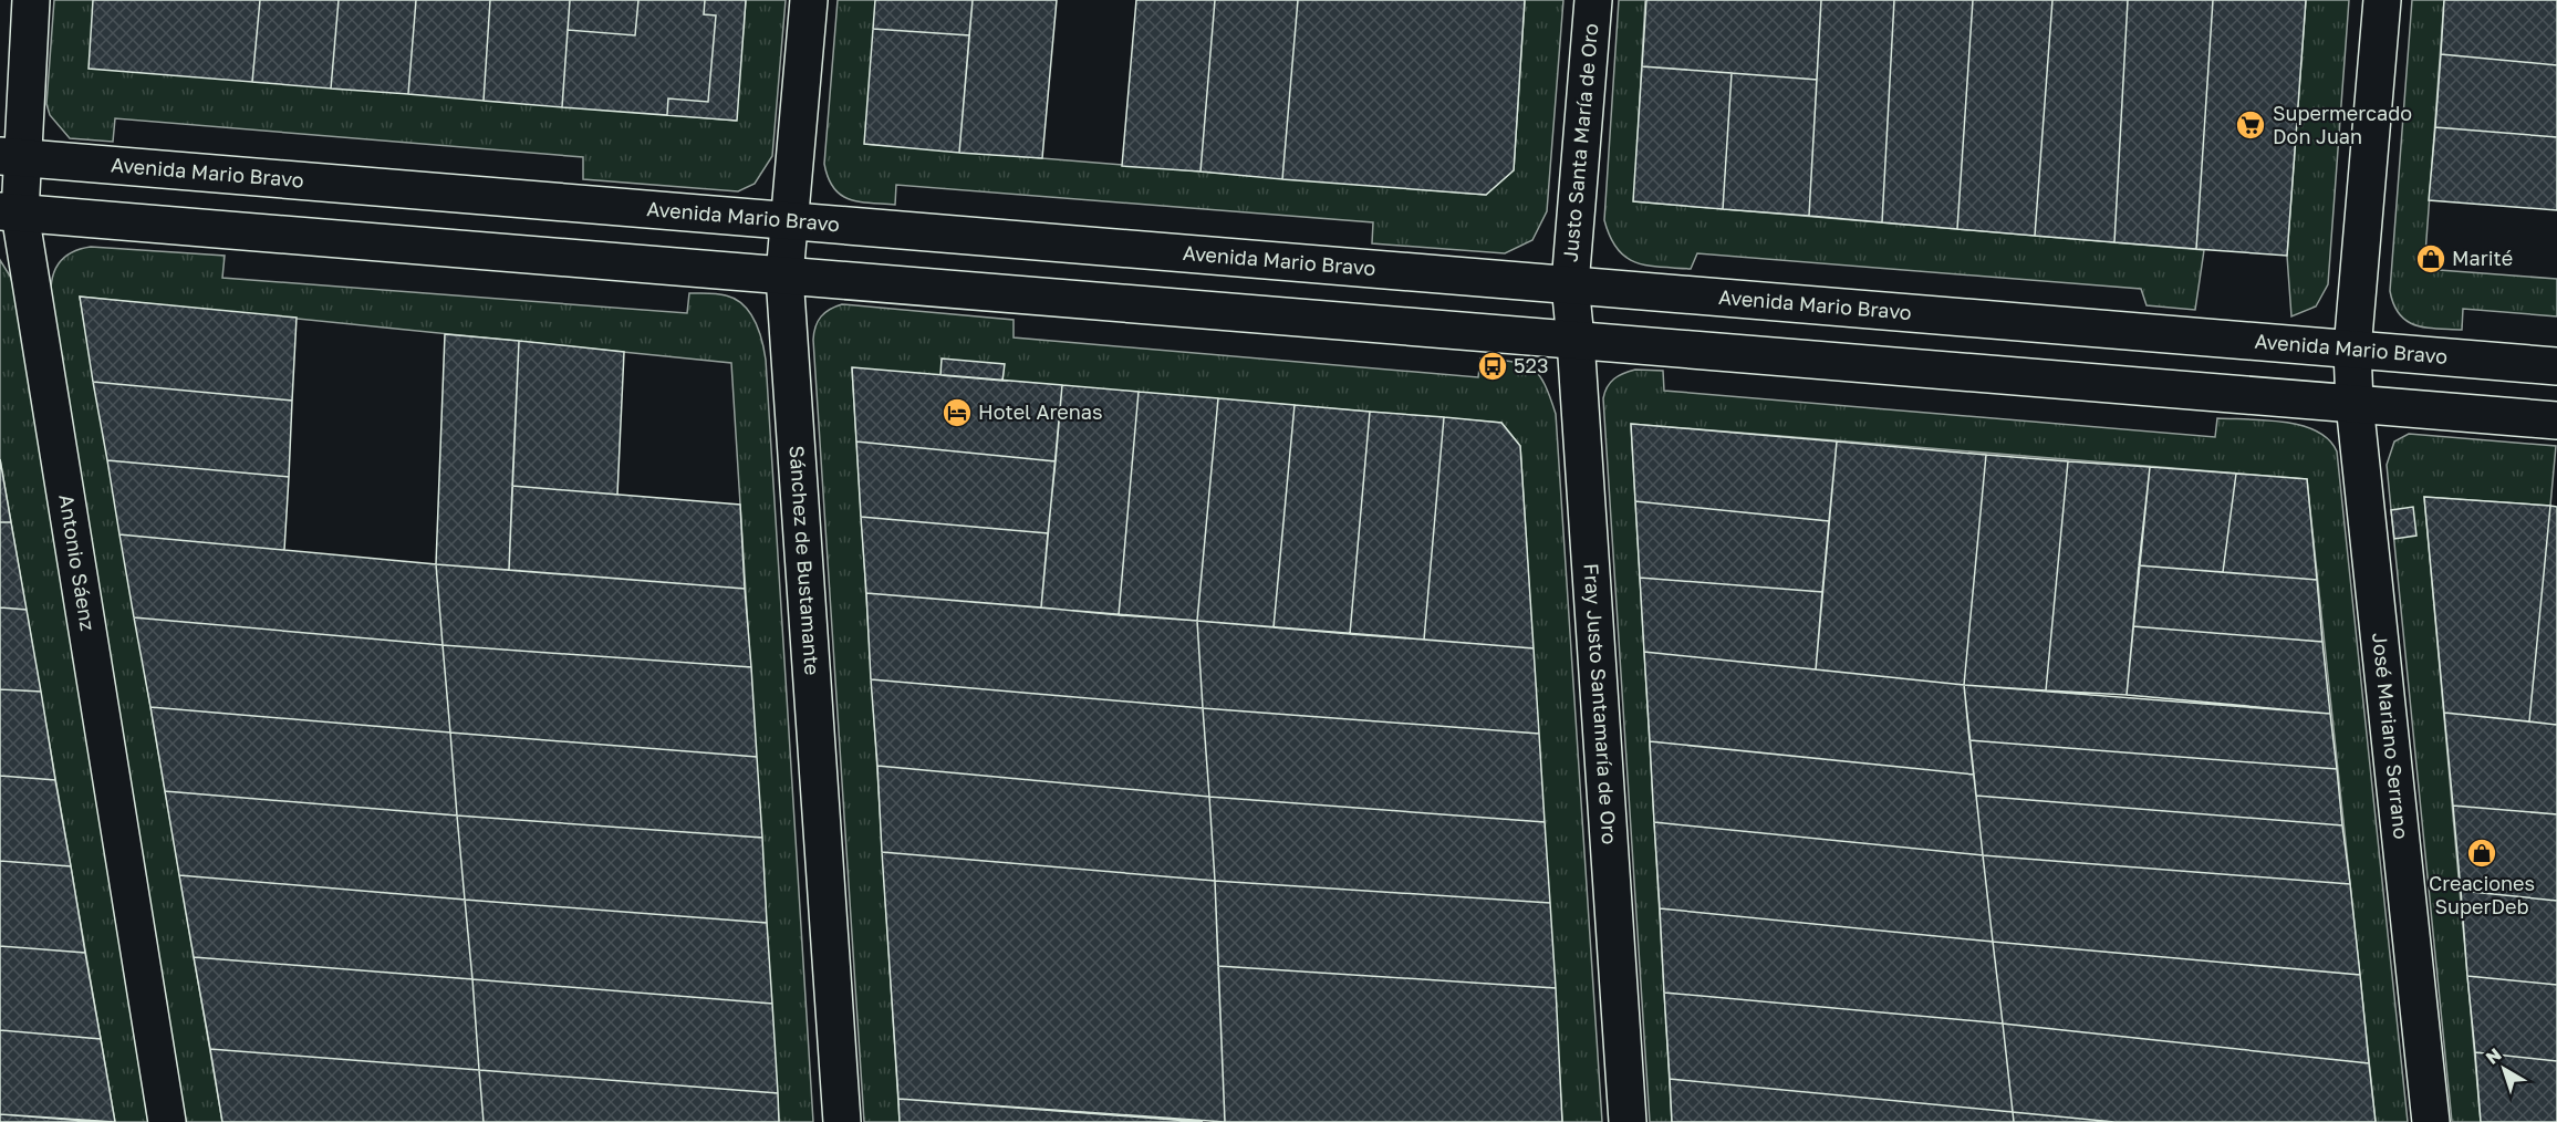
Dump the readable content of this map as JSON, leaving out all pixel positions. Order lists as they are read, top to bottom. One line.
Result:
{"streets":{"main road":["Justo Santa María de Oro","Avenida Mario Bravo","Sánchez de Bustamante","Antonio Sáenz","Fray Justo Santamaría de Oro","José Mariano Serrano"]},"crossings":[["Justo Santa María de Oro","Avenida Mario Bravo"],["Justo Santa María de Oro","Fray Justo Santamaría de Oro"],["Avenida Mario Bravo","Sánchez de Bustamante"],["Avenida Mario Bravo","Antonio Sáenz"],["Avenida Mario Bravo","Fray Justo Santamaría de Oro"],["Avenida Mario Bravo","José Mariano Serrano"]],"places":{"supermarket":["Supermercado Don Juan"],"shop":["Marité","Creaciones SuperDeb"],"bus stop":["523"],"hotel":["Hotel Arenas"]},"north":"top left"}
